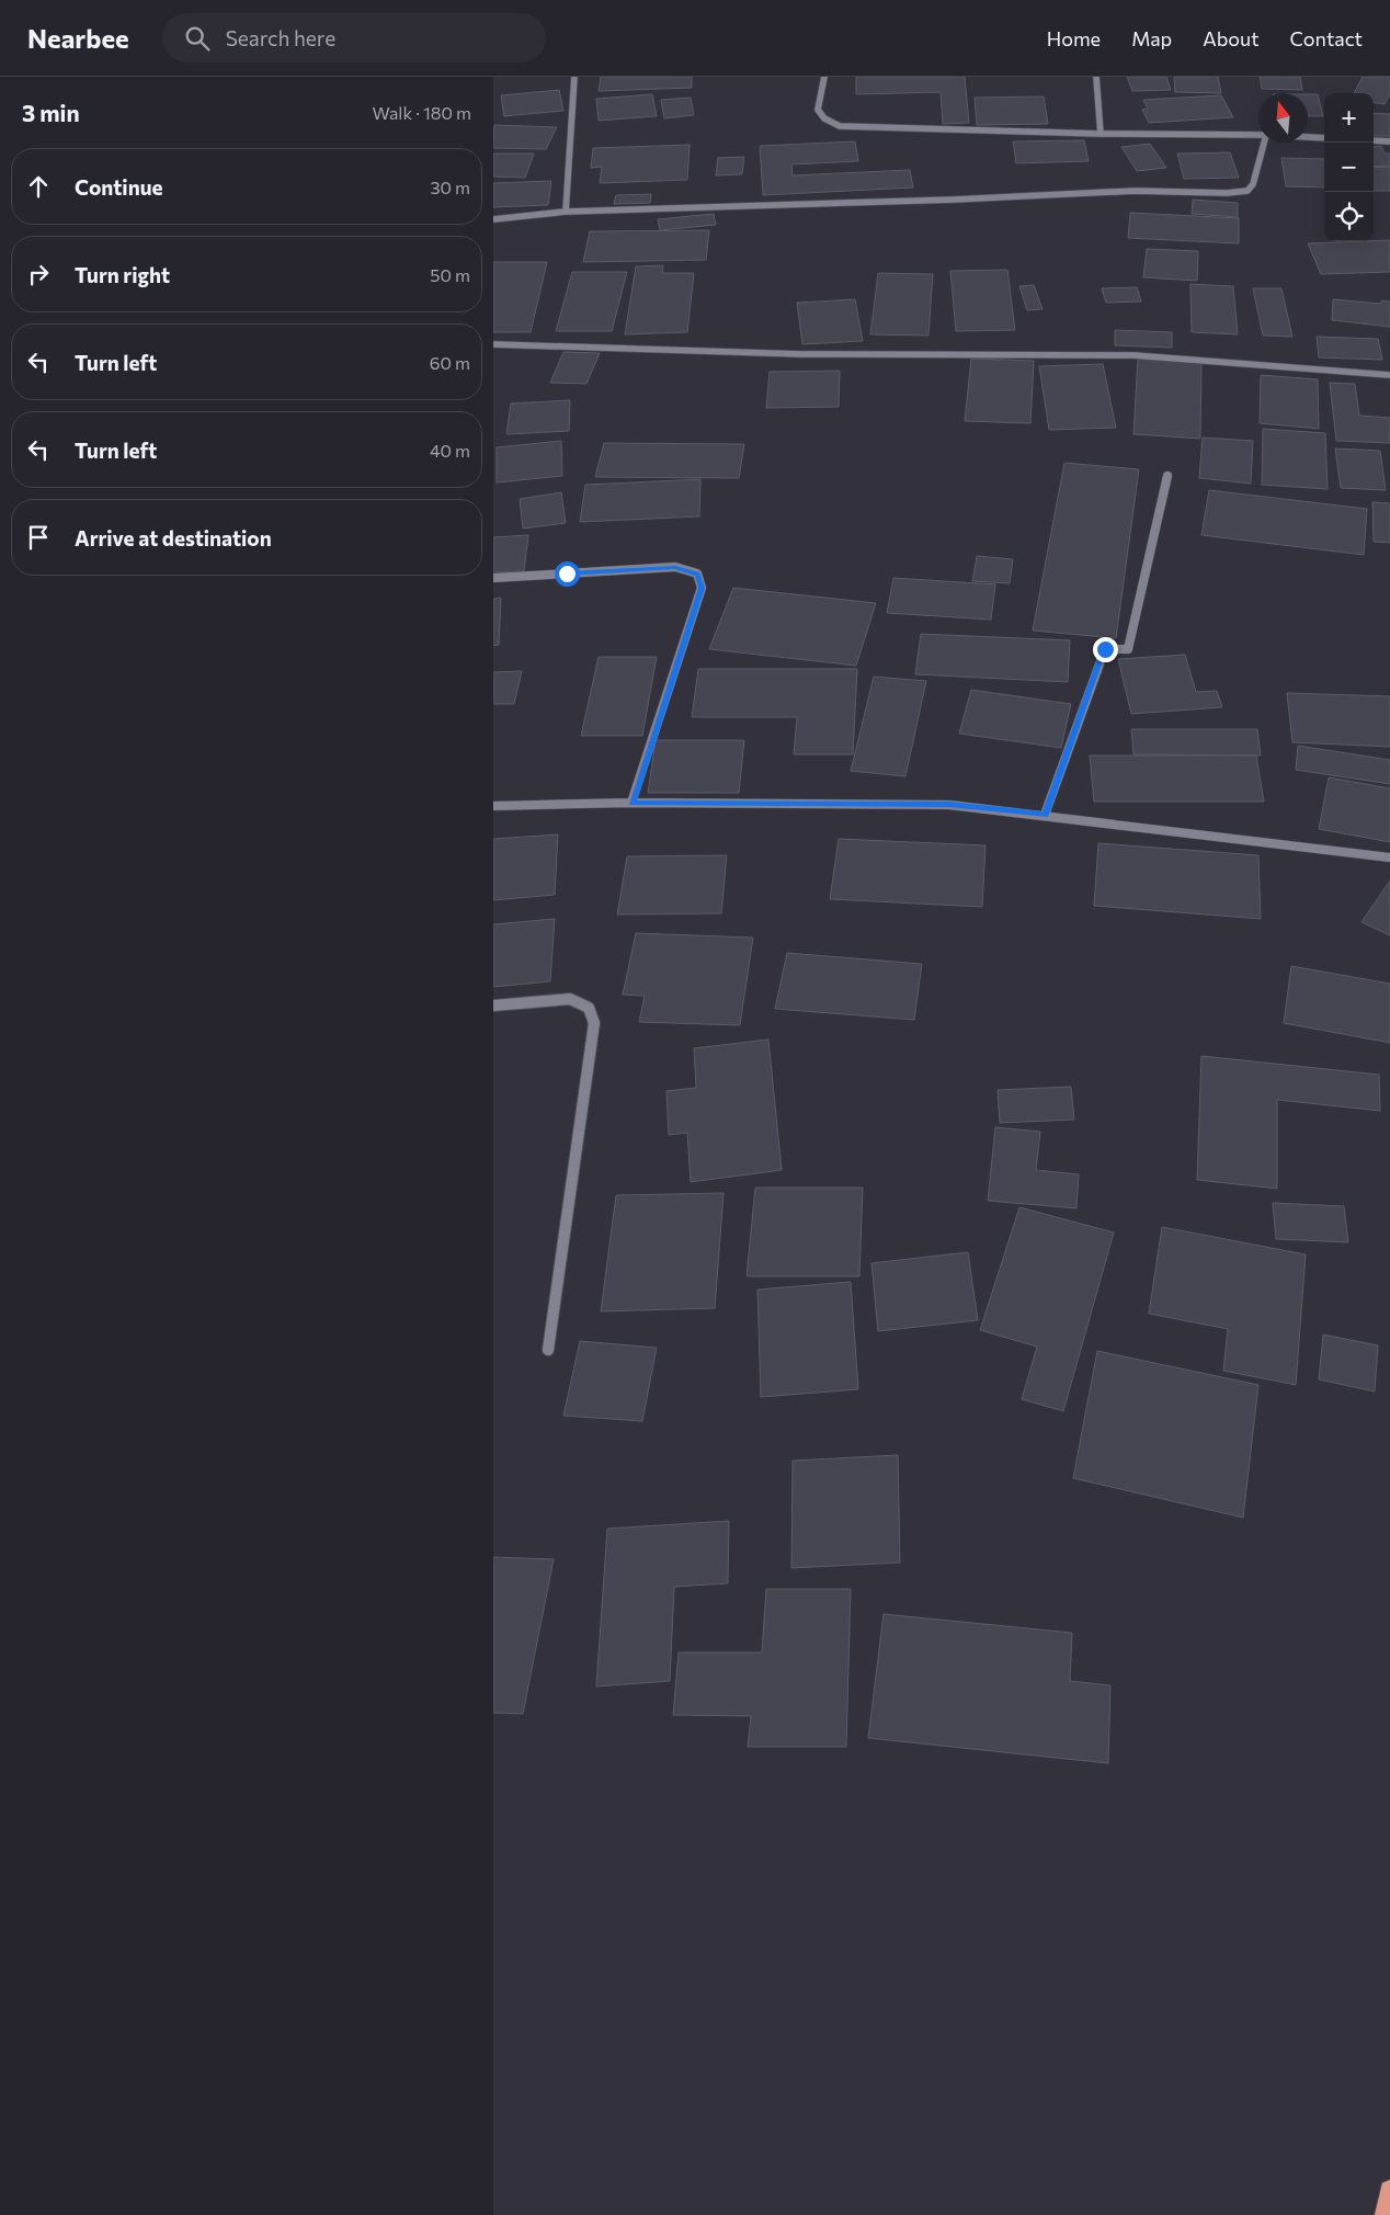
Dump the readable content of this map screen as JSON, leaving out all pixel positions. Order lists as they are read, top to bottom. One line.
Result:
{"north":"top","page":{"header":"Nearbee","search":"Search here","nav":["Home","Map","About","Contact"],"heading":["3 min","Walk · 180 m"],"map_buttons":["+","−"],"list":[["Continue","30 m"],["Turn right","50 m"],["Turn left","60 m"],["Turn left","40 m"],"Arrive at destination"]}}
